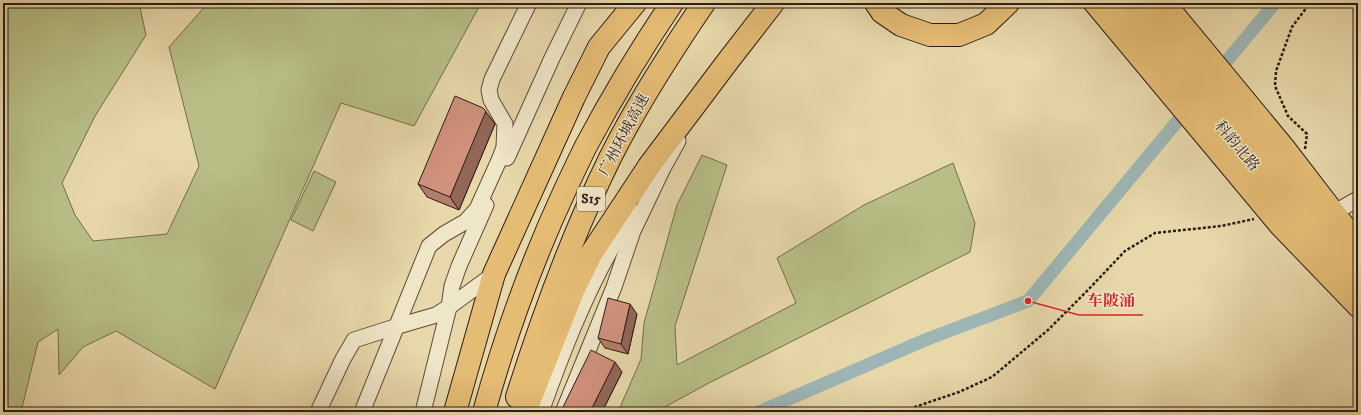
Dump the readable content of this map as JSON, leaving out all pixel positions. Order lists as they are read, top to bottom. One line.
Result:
{"streets":{"highway":["广州环城高速","科韵北路","S15"]},"places":["车陂涌"]}
